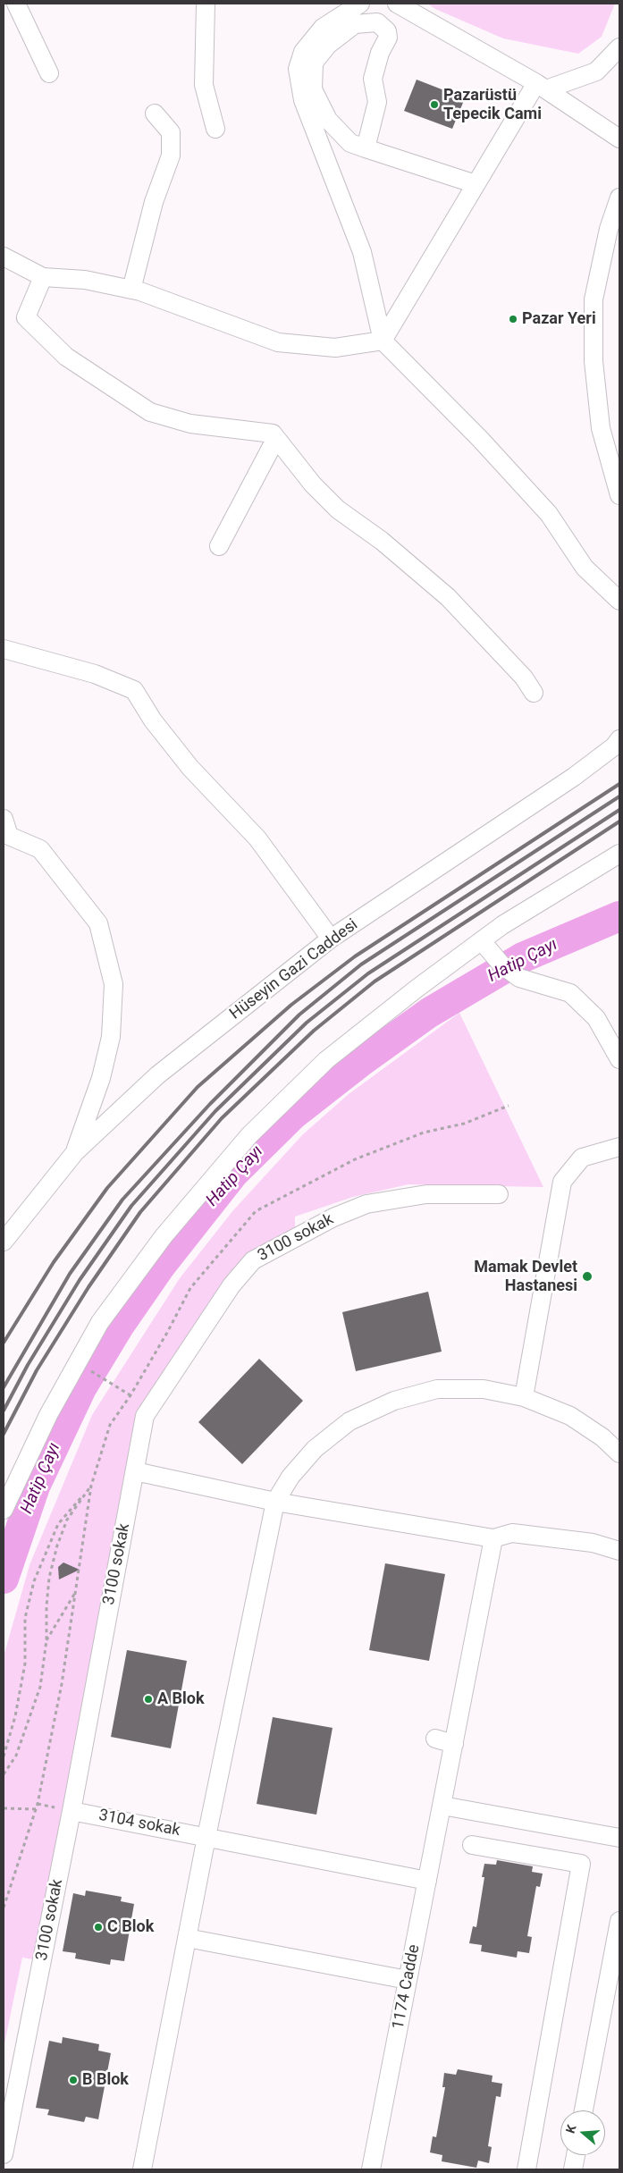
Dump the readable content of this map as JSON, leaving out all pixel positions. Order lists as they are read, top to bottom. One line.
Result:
{"streets":{"street":["Hüseyin Gazi Caddesi","3100 sokak","3104 sokak","1174 Cadde"]},"crossings":[["3100 sokak","3104 sokak"],["3104 sokak","1174 Cadde"]],"water":["Hatip Çayı"],"places":["Pazarüstü Tepecik Cami","Pazar Yeri","Mamak Devlet Hastanesi","A Blok","C Blok","B Blok"],"north":"left"}
